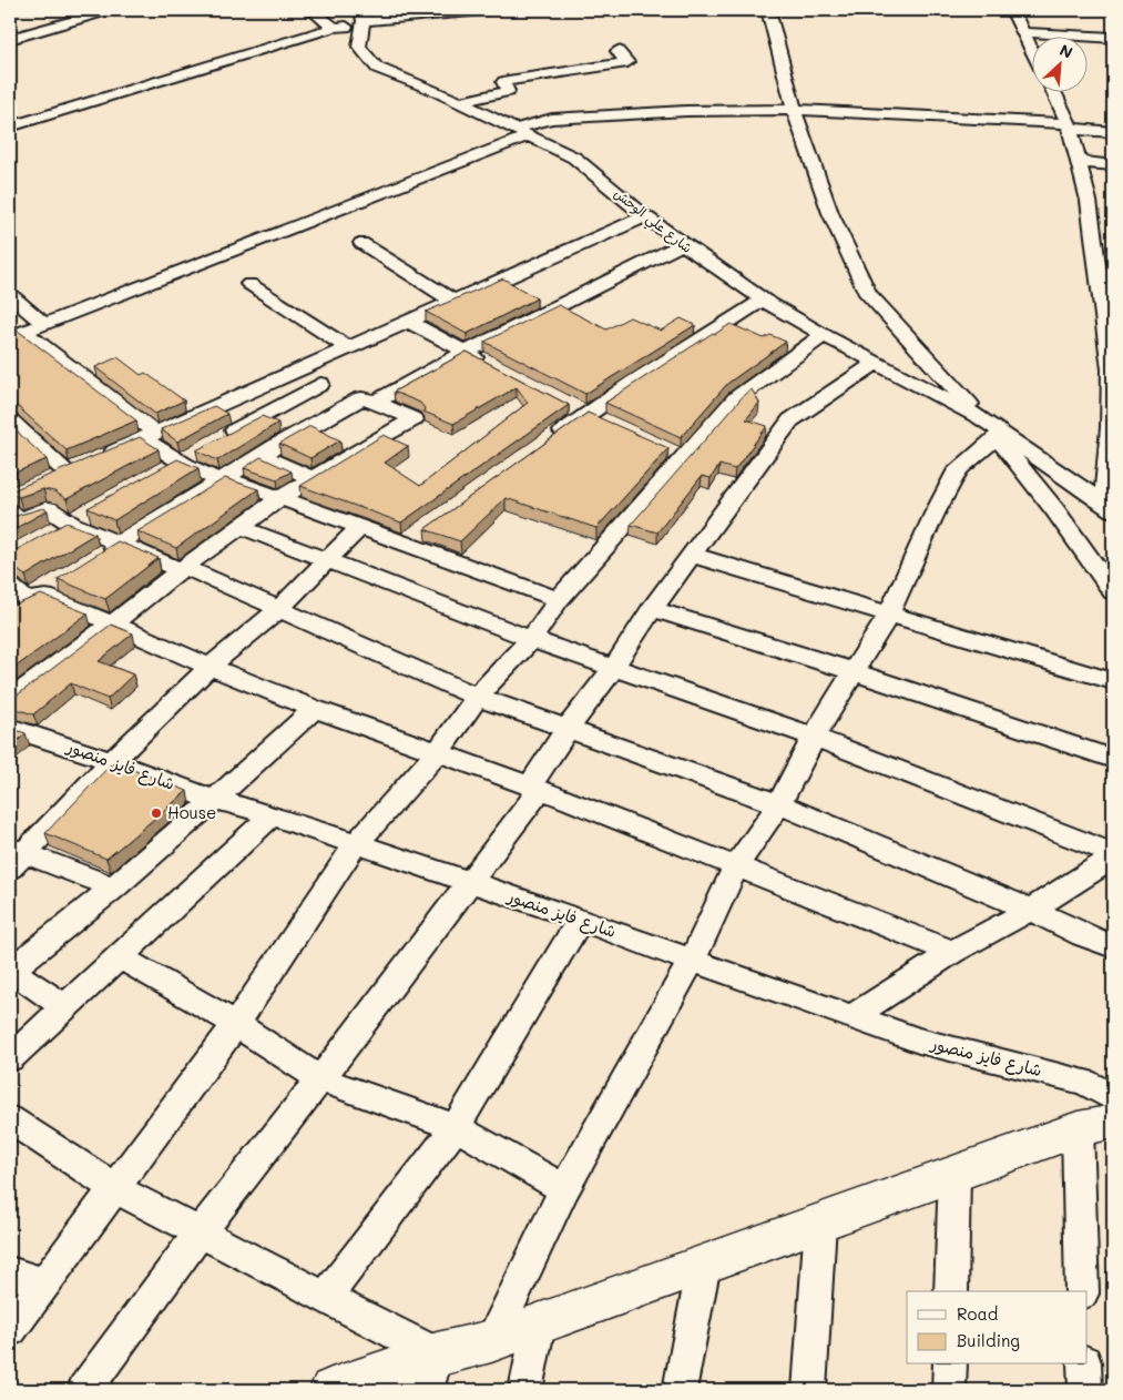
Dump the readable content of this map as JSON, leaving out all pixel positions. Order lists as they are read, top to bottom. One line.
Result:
{"streets":{"street":["شارع علي الوحش","شارع فايز منصور"]},"places":["House"],"legend":["Road","Building"],"north":"top right"}
